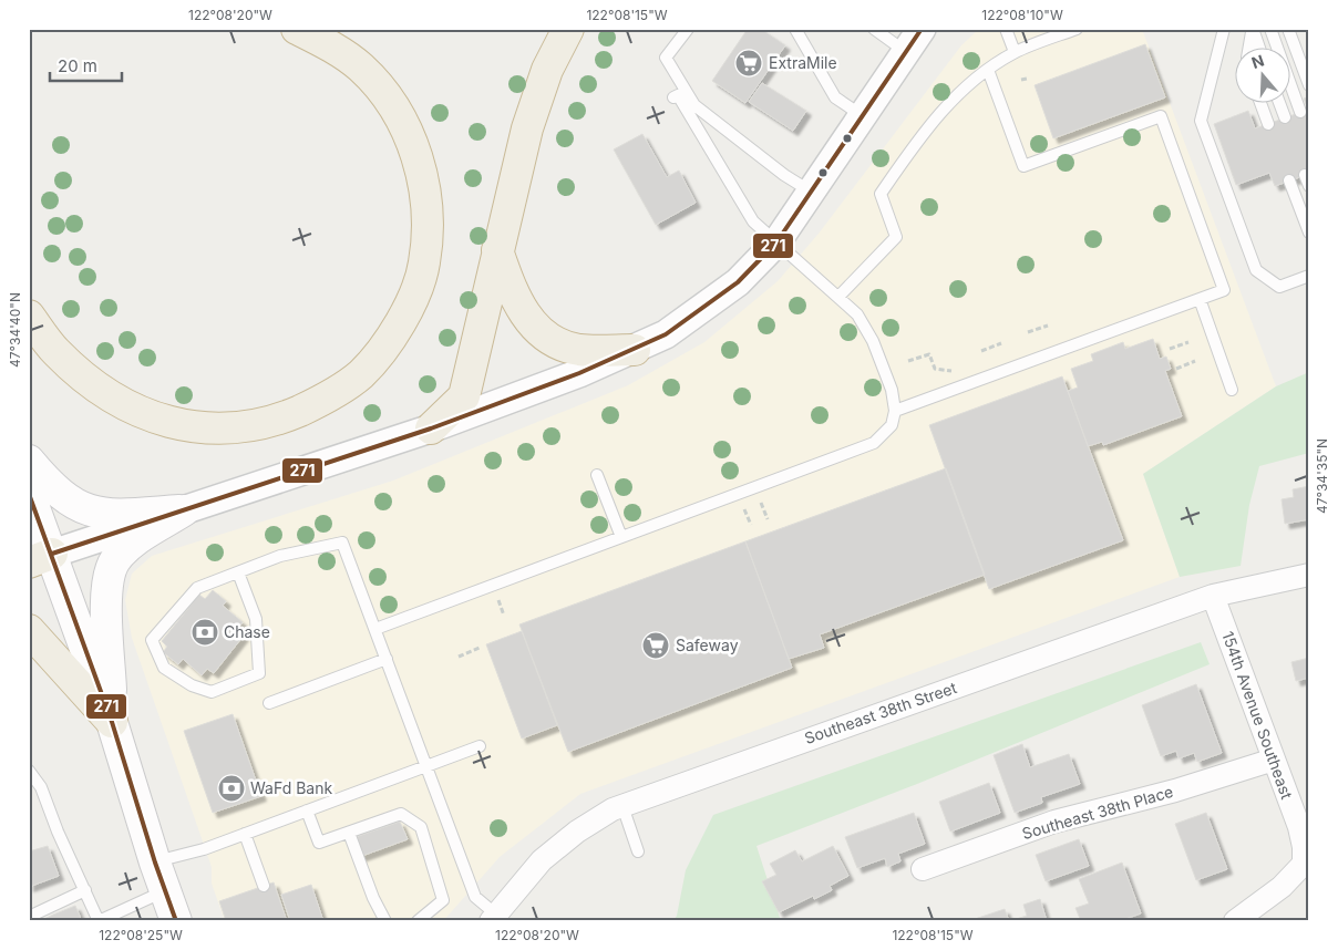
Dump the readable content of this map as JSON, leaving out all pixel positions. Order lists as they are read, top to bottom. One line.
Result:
{"streets":{"street":["Southeast 38th Street","154th Avenue Southeast","Southeast 38th Place"]},"crossings":[["Southeast 38th Street","154th Avenue Southeast"],["154th Avenue Southeast","Southeast 38th Place"]],"places":{"supermarket":["ExtraMile","Safeway"],"bank":["Chase","WaFd Bank"]},"lines":["transit line 271"],"scale_bar":"20 m","north":"top","coordinates":["122°08'20\"W","122°08'15\"W","122°08'10\"W","47°34'40\"N","47°34'35\"N","122°08'25\"W"]}
